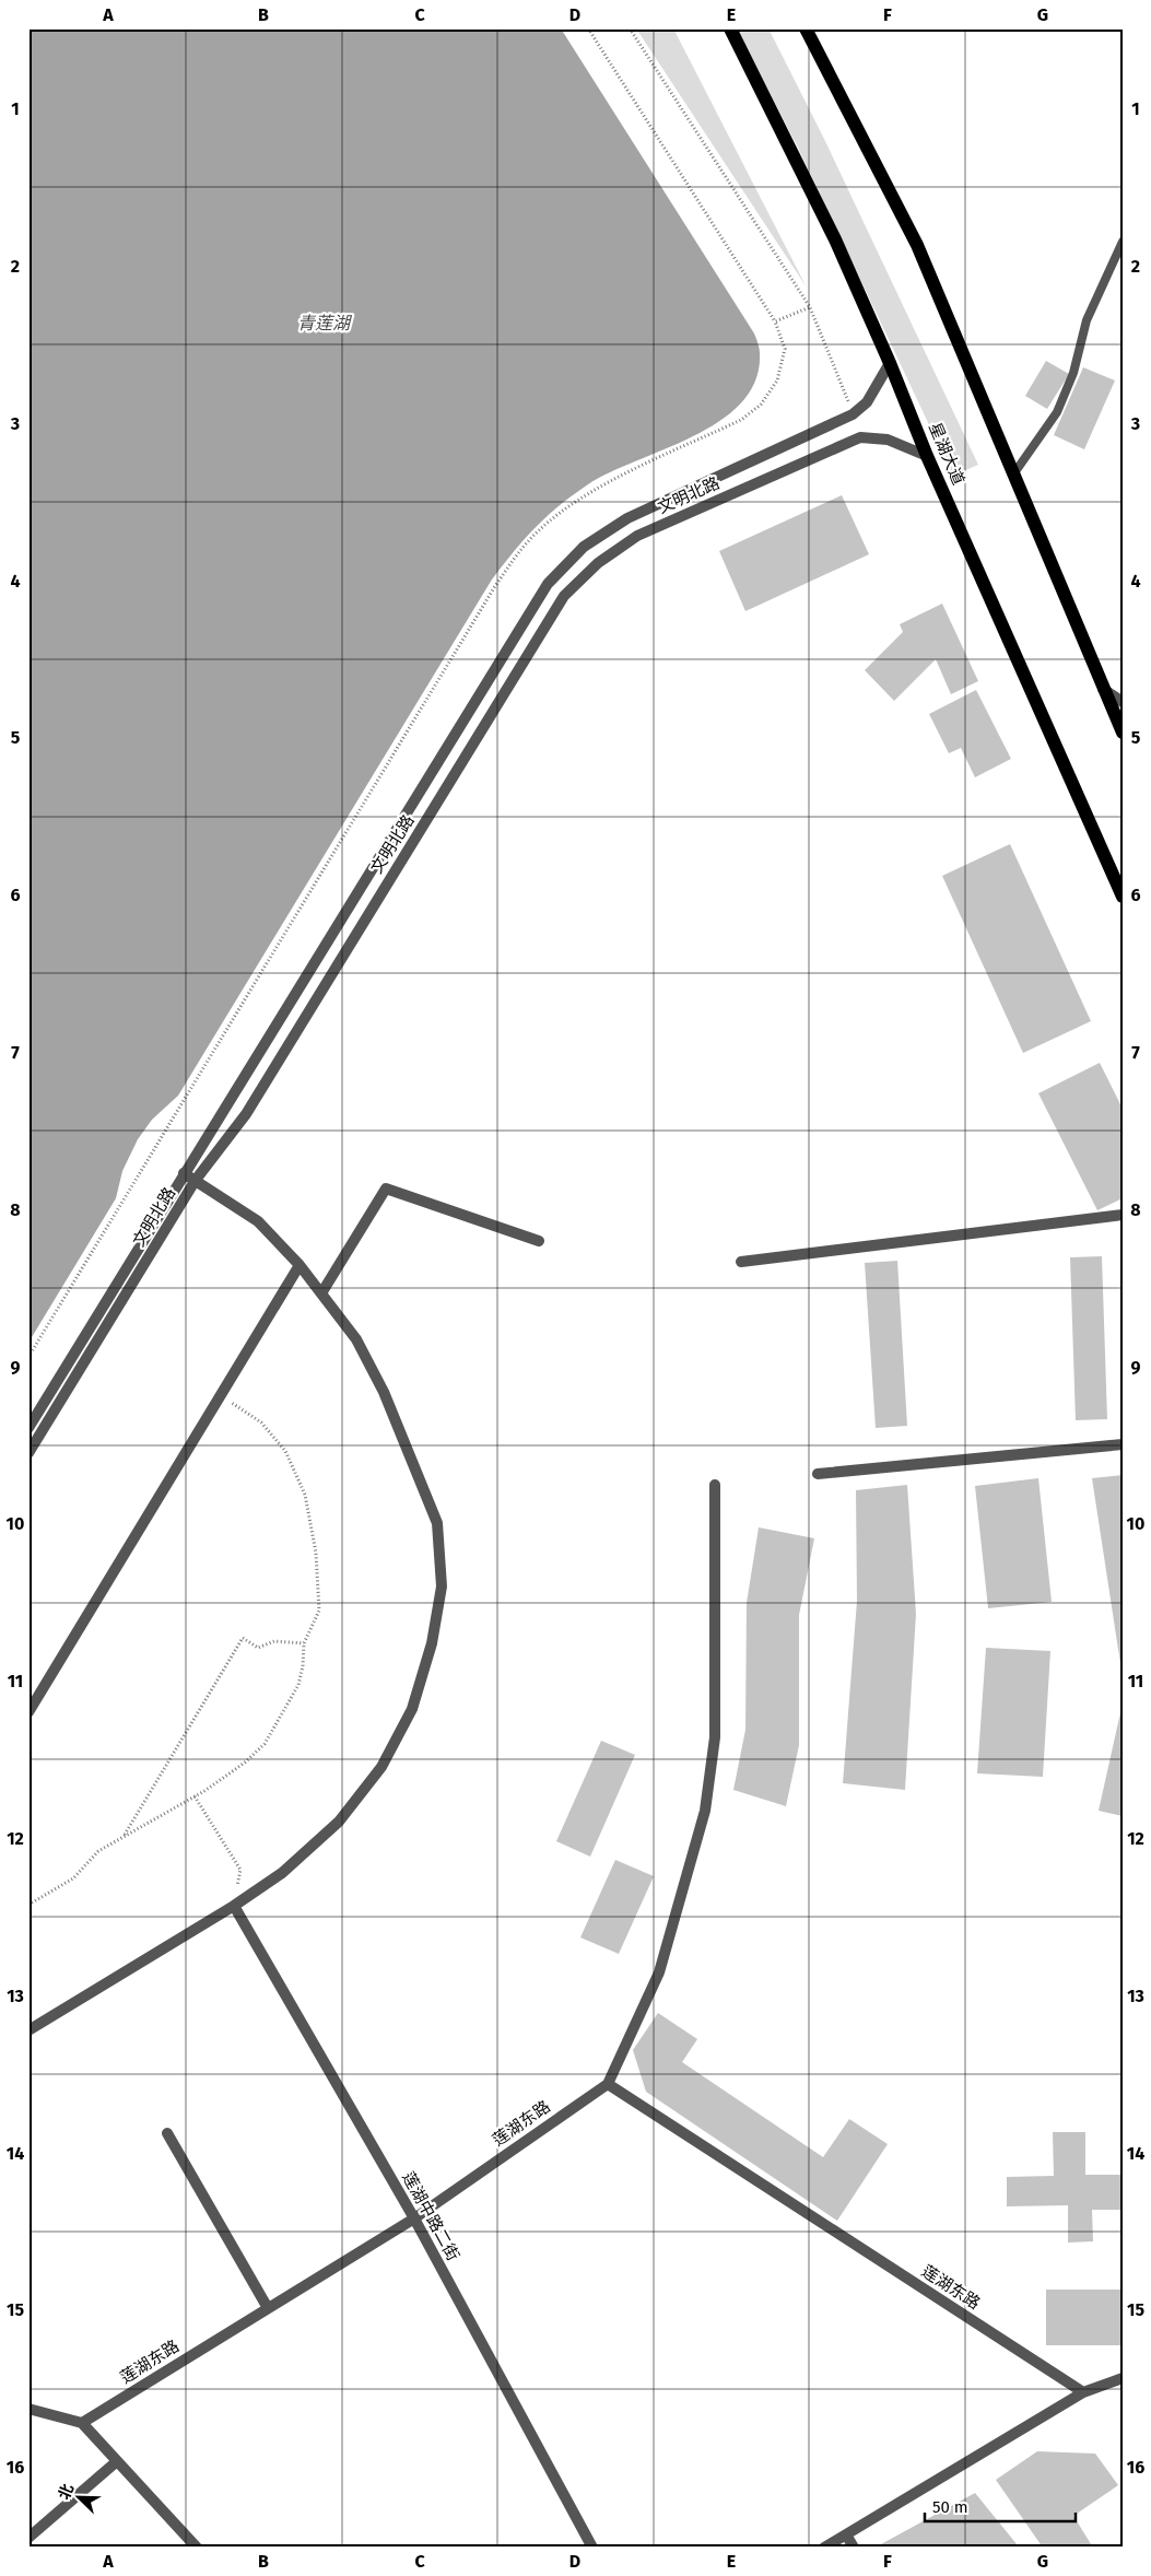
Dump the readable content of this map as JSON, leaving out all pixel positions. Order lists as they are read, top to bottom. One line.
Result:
{"streets":{"main road":["星湖大道"],"street":["文明北路","莲湖东路","莲湖中路二街"]},"crossings":[["星湖大道","文明北路"],["莲湖东路","莲湖中路二街"]],"water":["青莲湖"],"scale_bar":"50 m","north":"top left","grid":{"columns":["A","B","C","D","E","F","G"],"rows":["1","2","3","4","5","6","7","8","9","10","11","12","13","14","15","16"]}}
